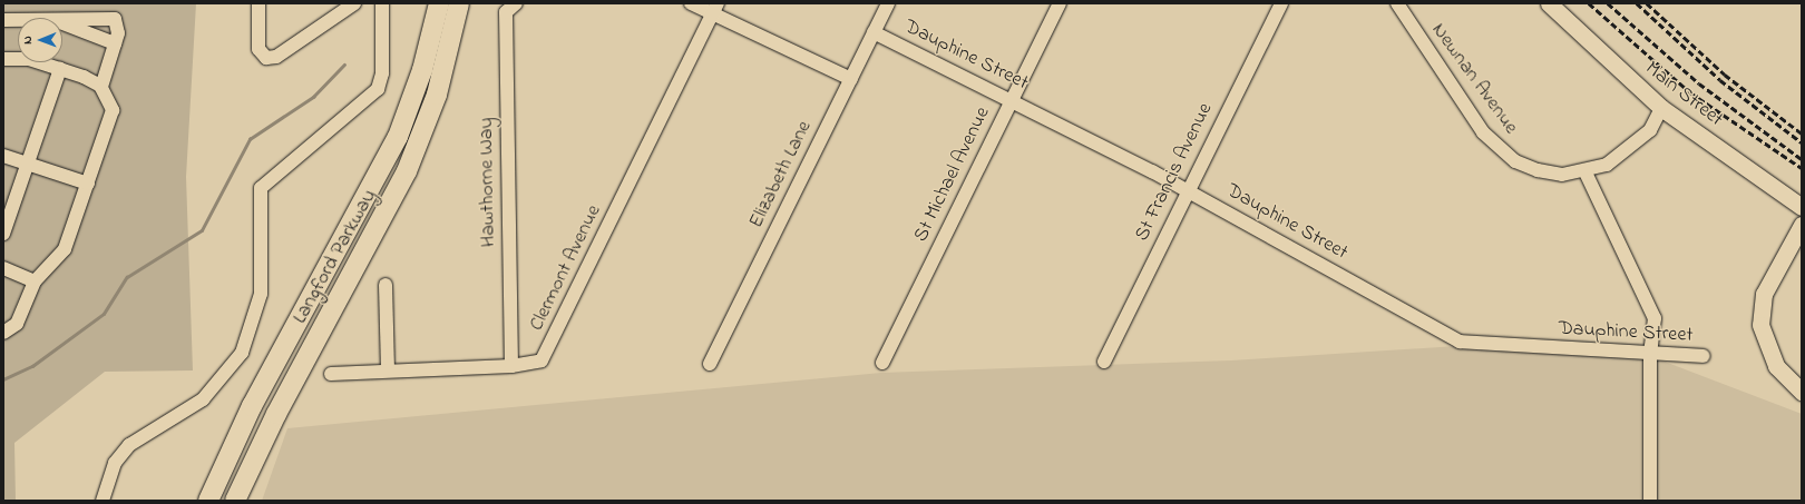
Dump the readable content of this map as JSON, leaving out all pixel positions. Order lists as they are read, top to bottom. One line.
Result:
{"streets":{"highway":["Langford Parkway"],"main road":["Main Street"],"street":["Dauphine Street","Newnan Avenue","St Francis Avenue","Elizabeth Lane","St Michael Avenue","Hawthorne Way","Clermont Avenue"]},"crossings":[["Dauphine Street","St Francis Avenue"],["Dauphine Street","Elizabeth Lane"],["Dauphine Street","St Michael Avenue"],["Newnan Avenue","Main Street"],["Hawthorne Way","Clermont Avenue"]],"north":"left"}
